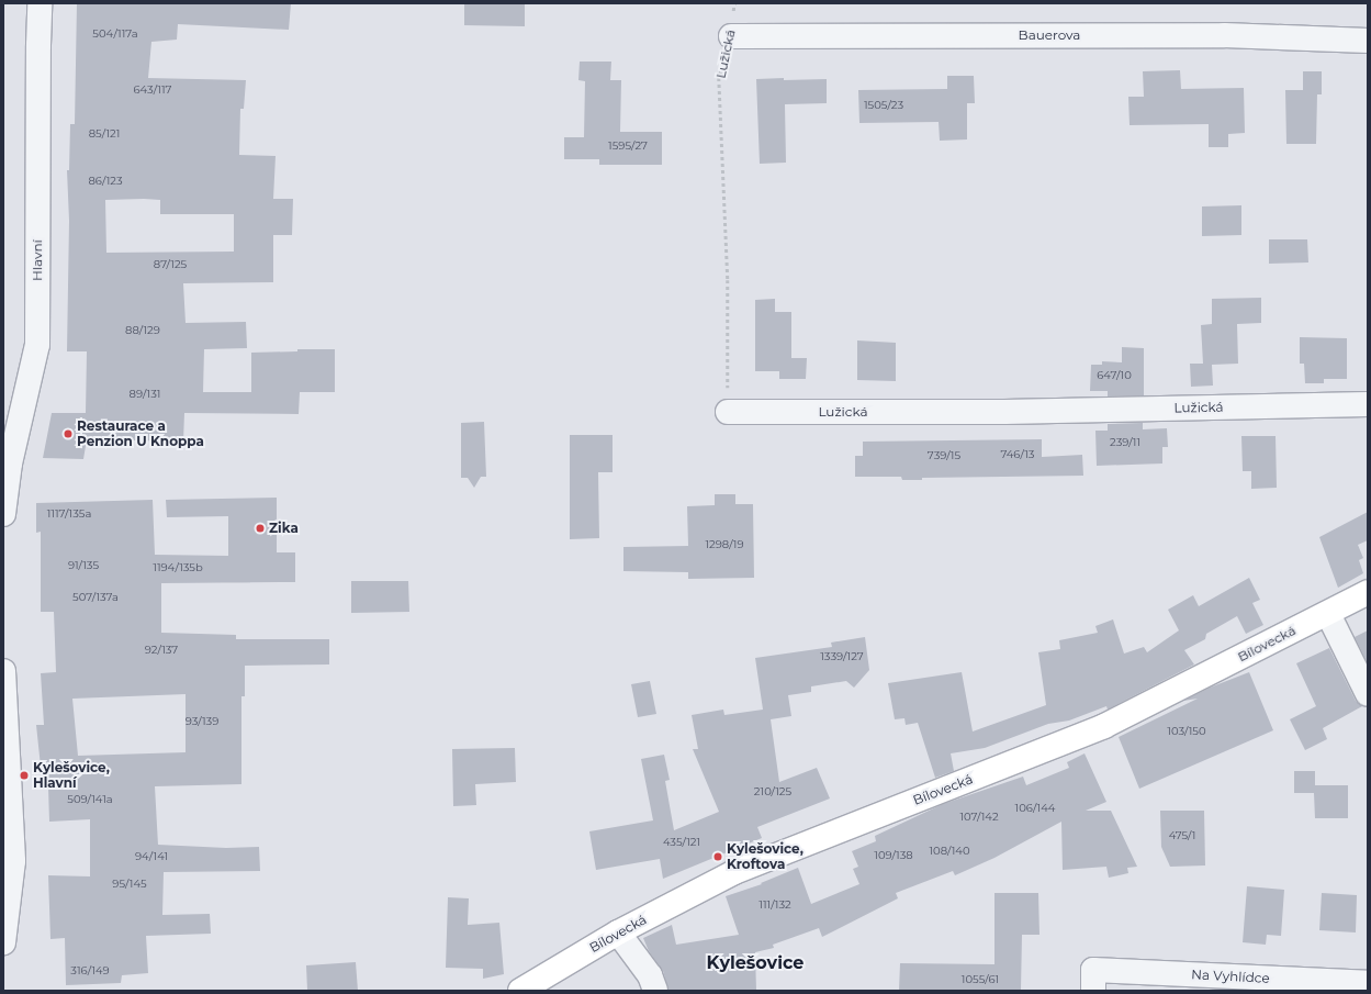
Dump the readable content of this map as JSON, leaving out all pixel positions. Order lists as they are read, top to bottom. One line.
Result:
{"streets":{"main road":["Bílovecká"],"street":["Bauerova","Lužická","Hlavní","Na Vyhlídce"]},"crossings":[["Bauerova","Lužická"]],"districts":["Kylešovice"],"places":["Restaurace a Penzion U Knoppa","Zika","Kylešovice, Hlavní","Kylešovice, Kroftova"],"house_numbers":["504/117a","643/117","1505/23","85/121","1595/27","86/123","87/125","88/129","647/10","89/131","239/11","746/13","739/15","1117/135a","1298/19","91/135","1194/135b","507/137a","92/137","1339/127","93/139","103/150","210/125","509/141a","106/144","107/142","475/1","435/121","108/140","109/138","94/141","95/145","111/132","316/149","1055/61"]}
